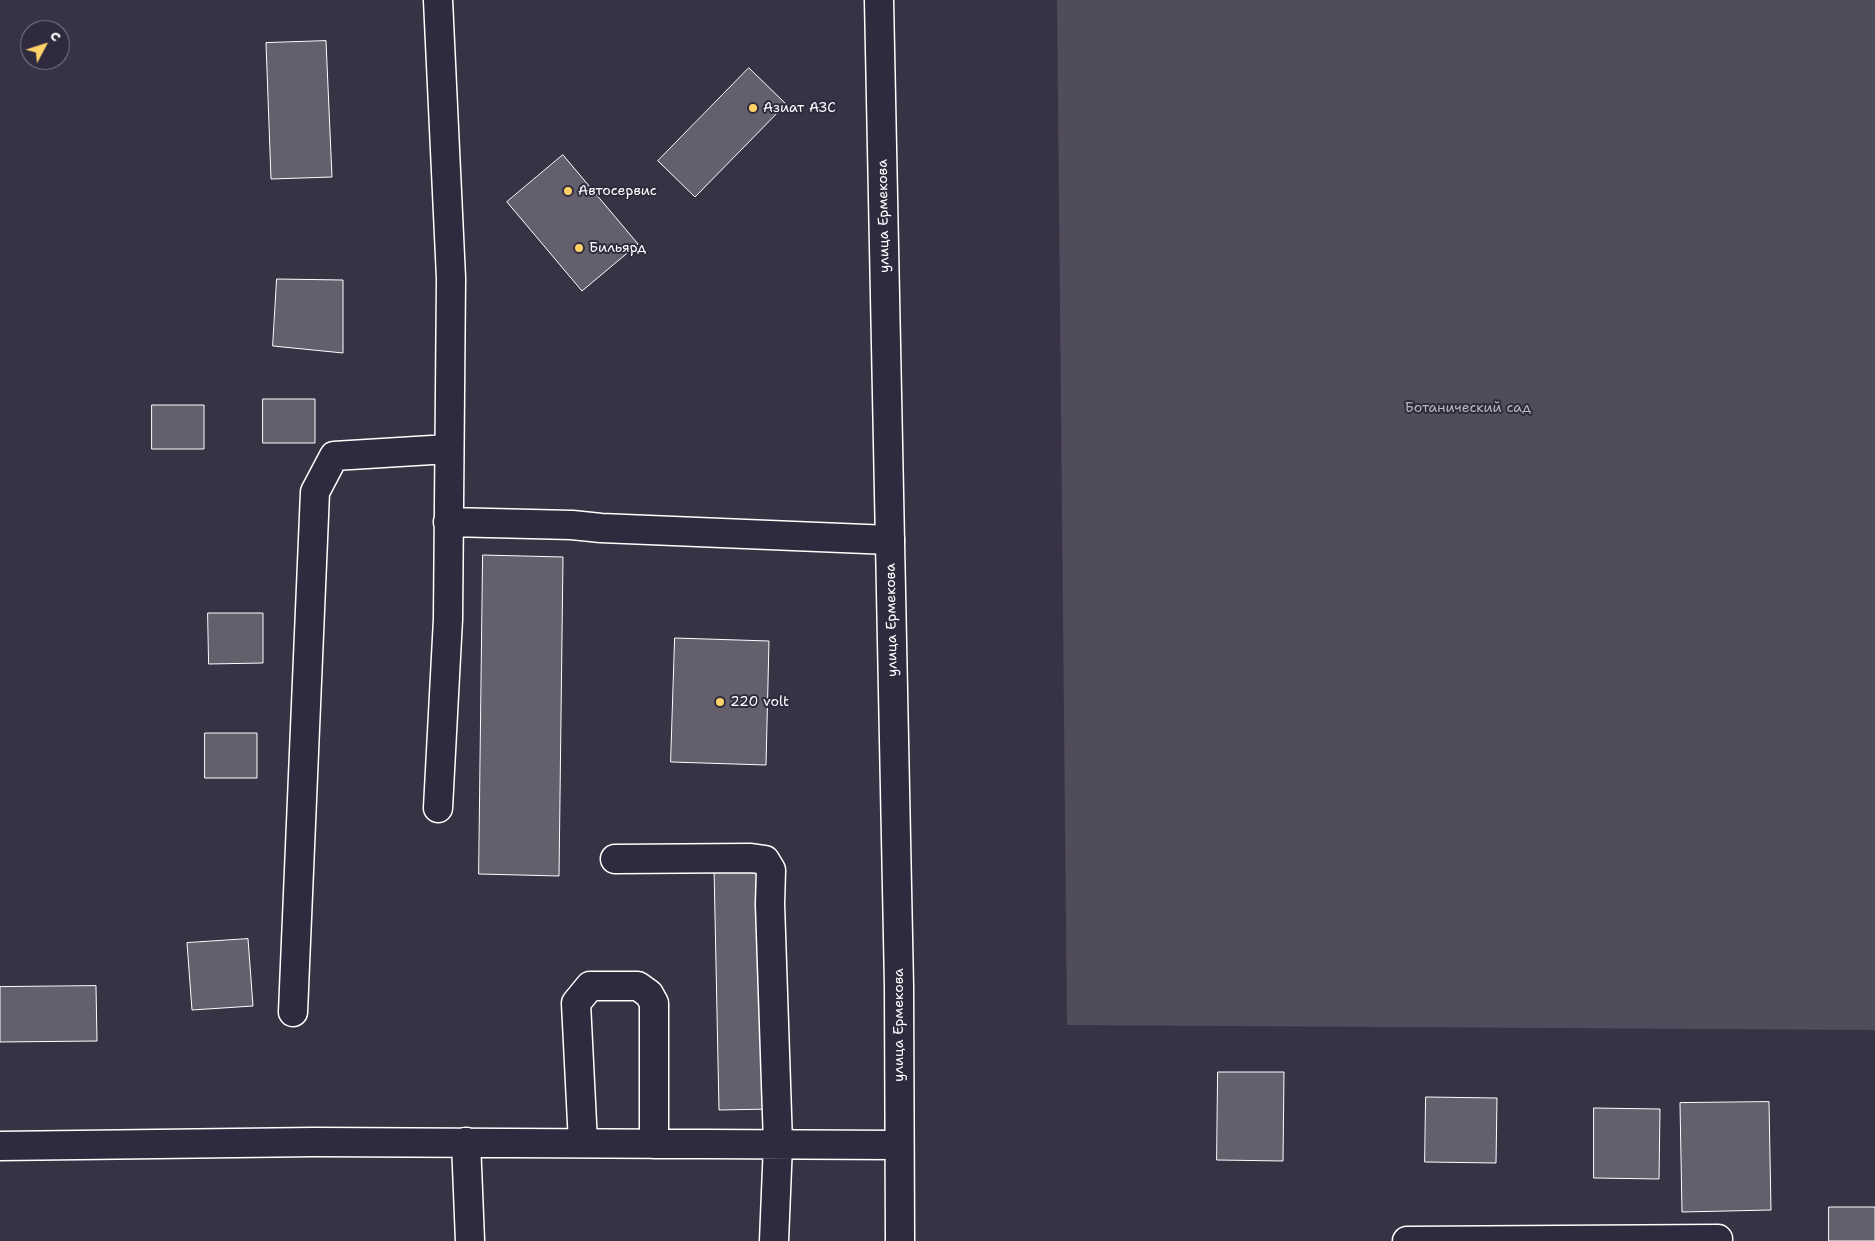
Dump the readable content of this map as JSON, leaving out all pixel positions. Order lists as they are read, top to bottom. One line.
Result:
{"streets":{"main road":["улица Ермекова"]},"parks":["Ботанический сад"],"places":["Азиат АЗС","Автосервис","Бильярд","220 volt"],"north":"top right"}
